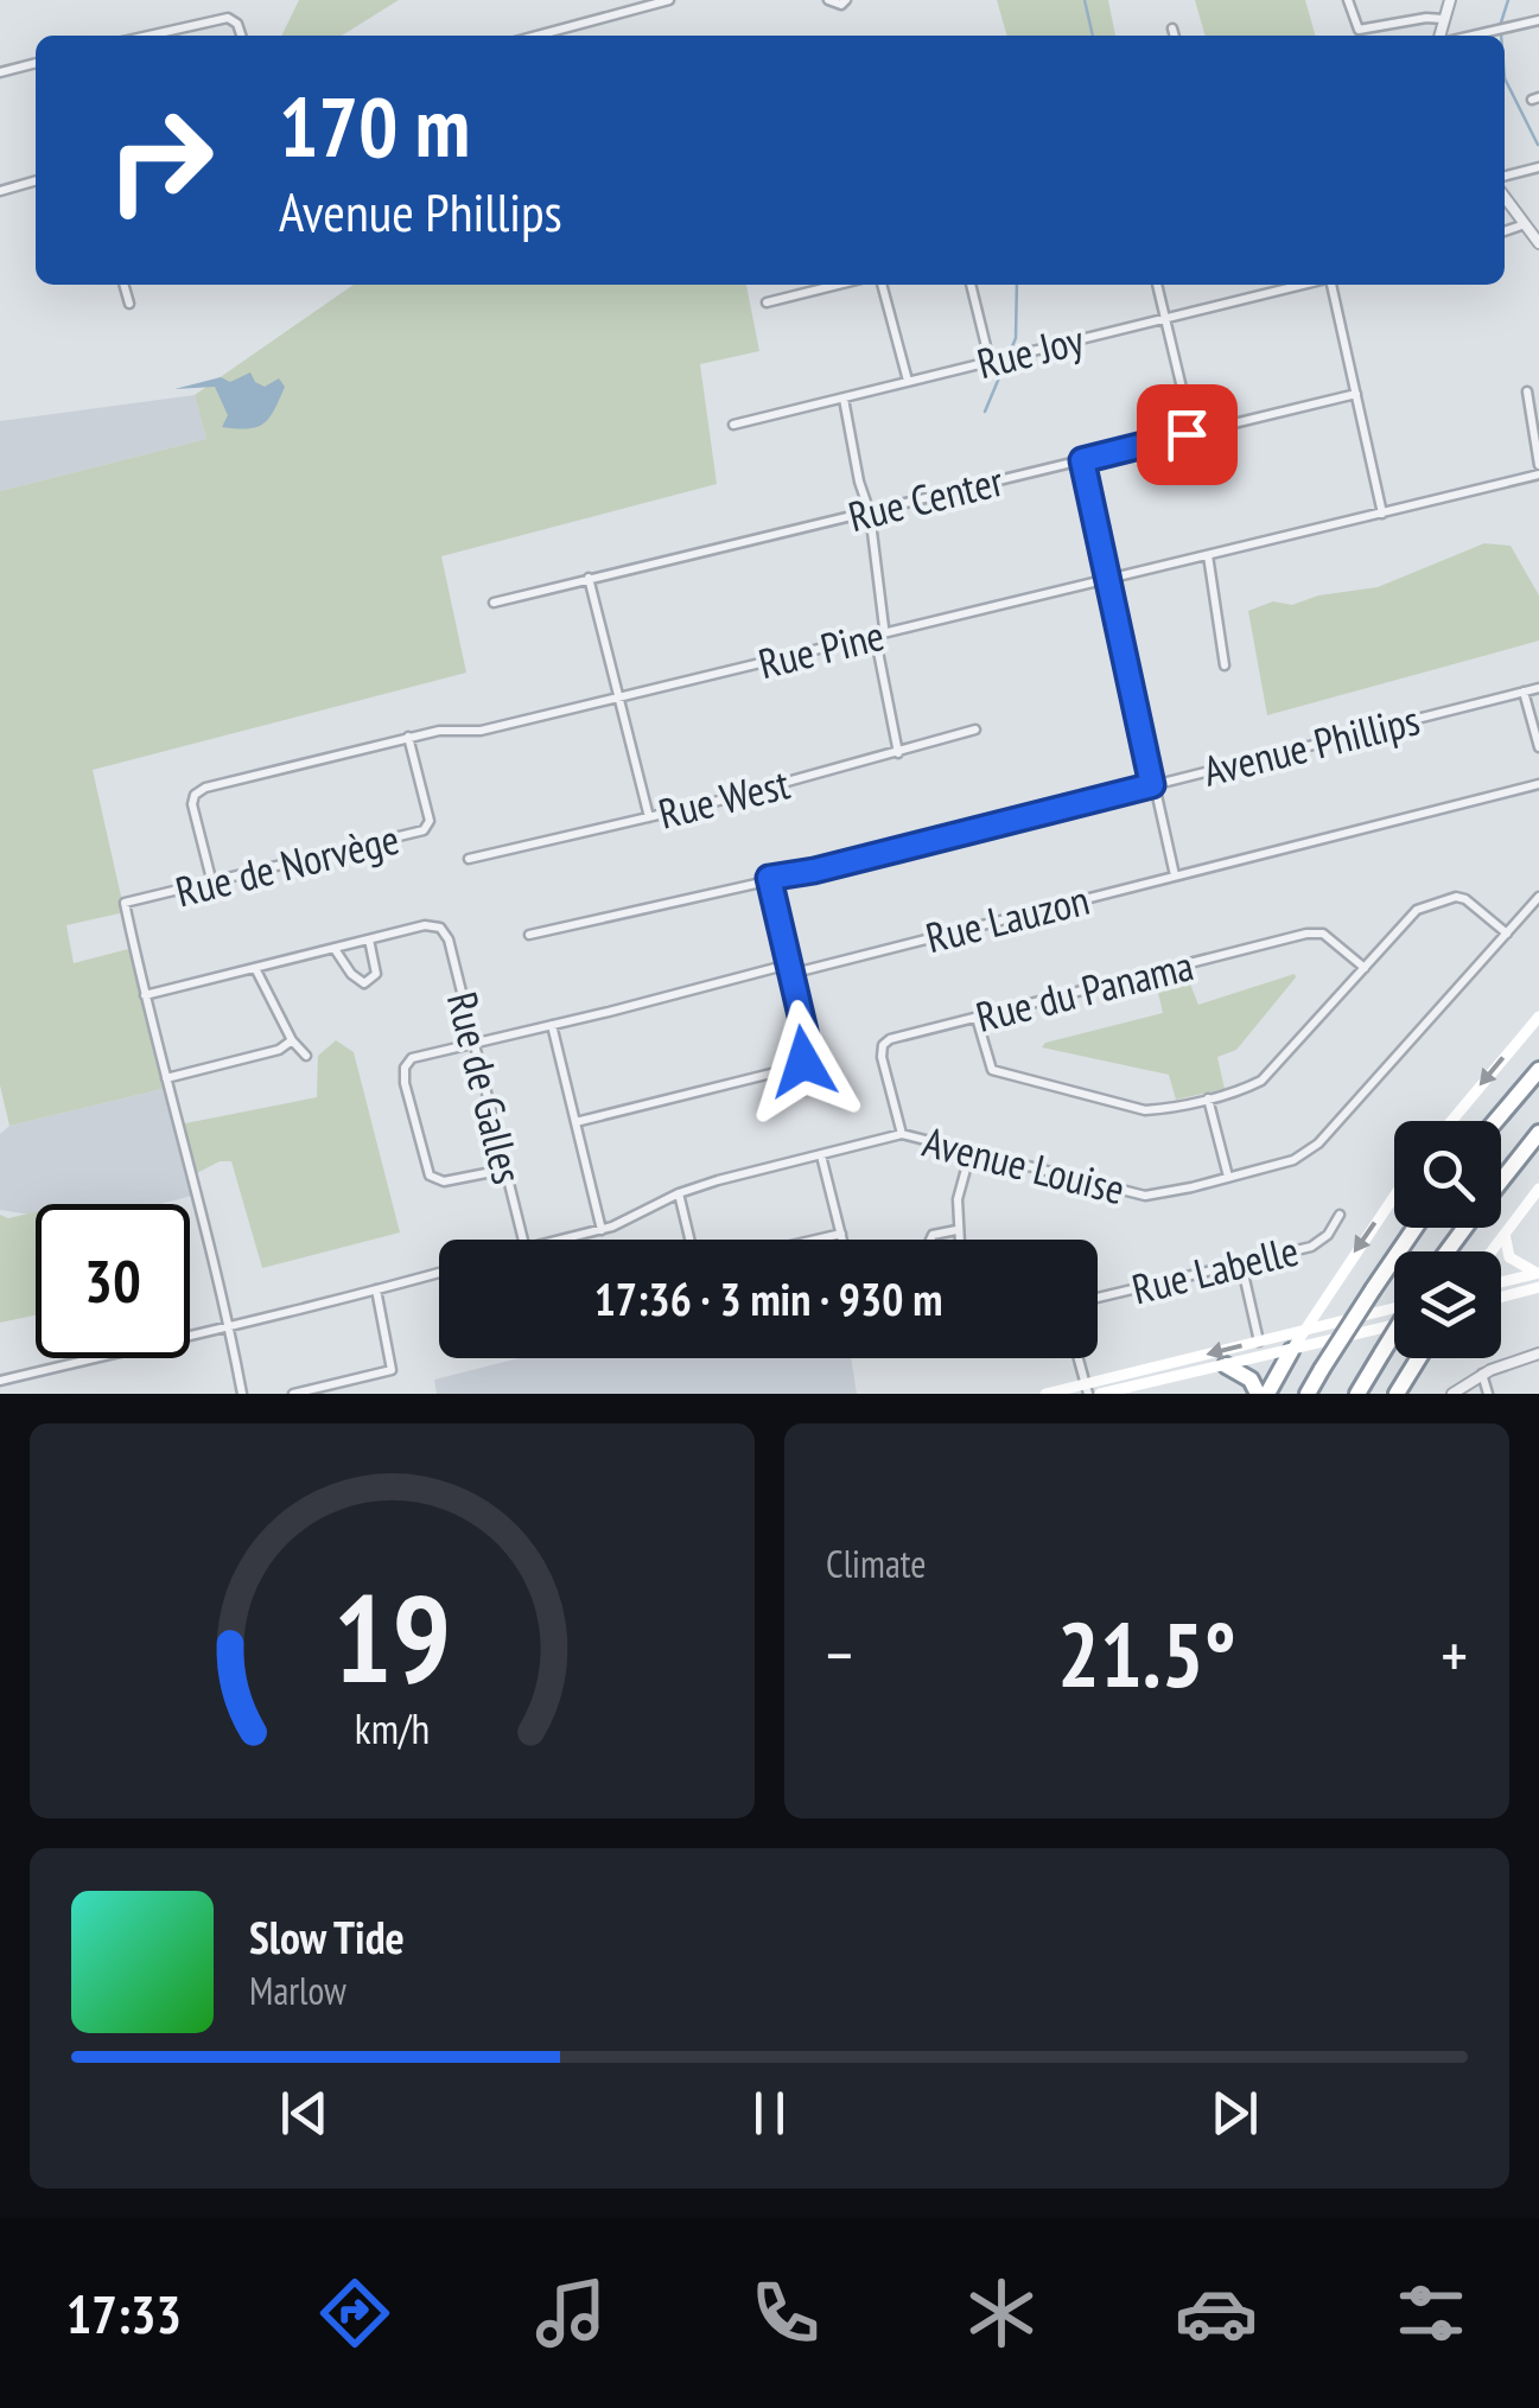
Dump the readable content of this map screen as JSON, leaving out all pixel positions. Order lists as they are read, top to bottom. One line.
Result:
{"streets":{"street":["Rue Joy","Rue Center","Rue Pine","Avenue Phillips","Rue West","Rue de Norvège","Rue Lauzon","Rue du Panama","Rue de Galles","Avenue Louise","Rue Labelle"]},"crossings":[["Rue Pine","Rue de Norvège"],["Rue Lauzon","Rue de Galles"],["Rue du Panama","Avenue Louise"]],"page":{"turn":["170 m","Avenue Phillips"],"limit":"30","trip":"17:36 · 3 min · 930 m","tile":"Climate","heat":["−","21.5°","+"],"song":["Slow Tide","Marlow"],"tabs":"17:33","gauge":["19","km/h"]}}
